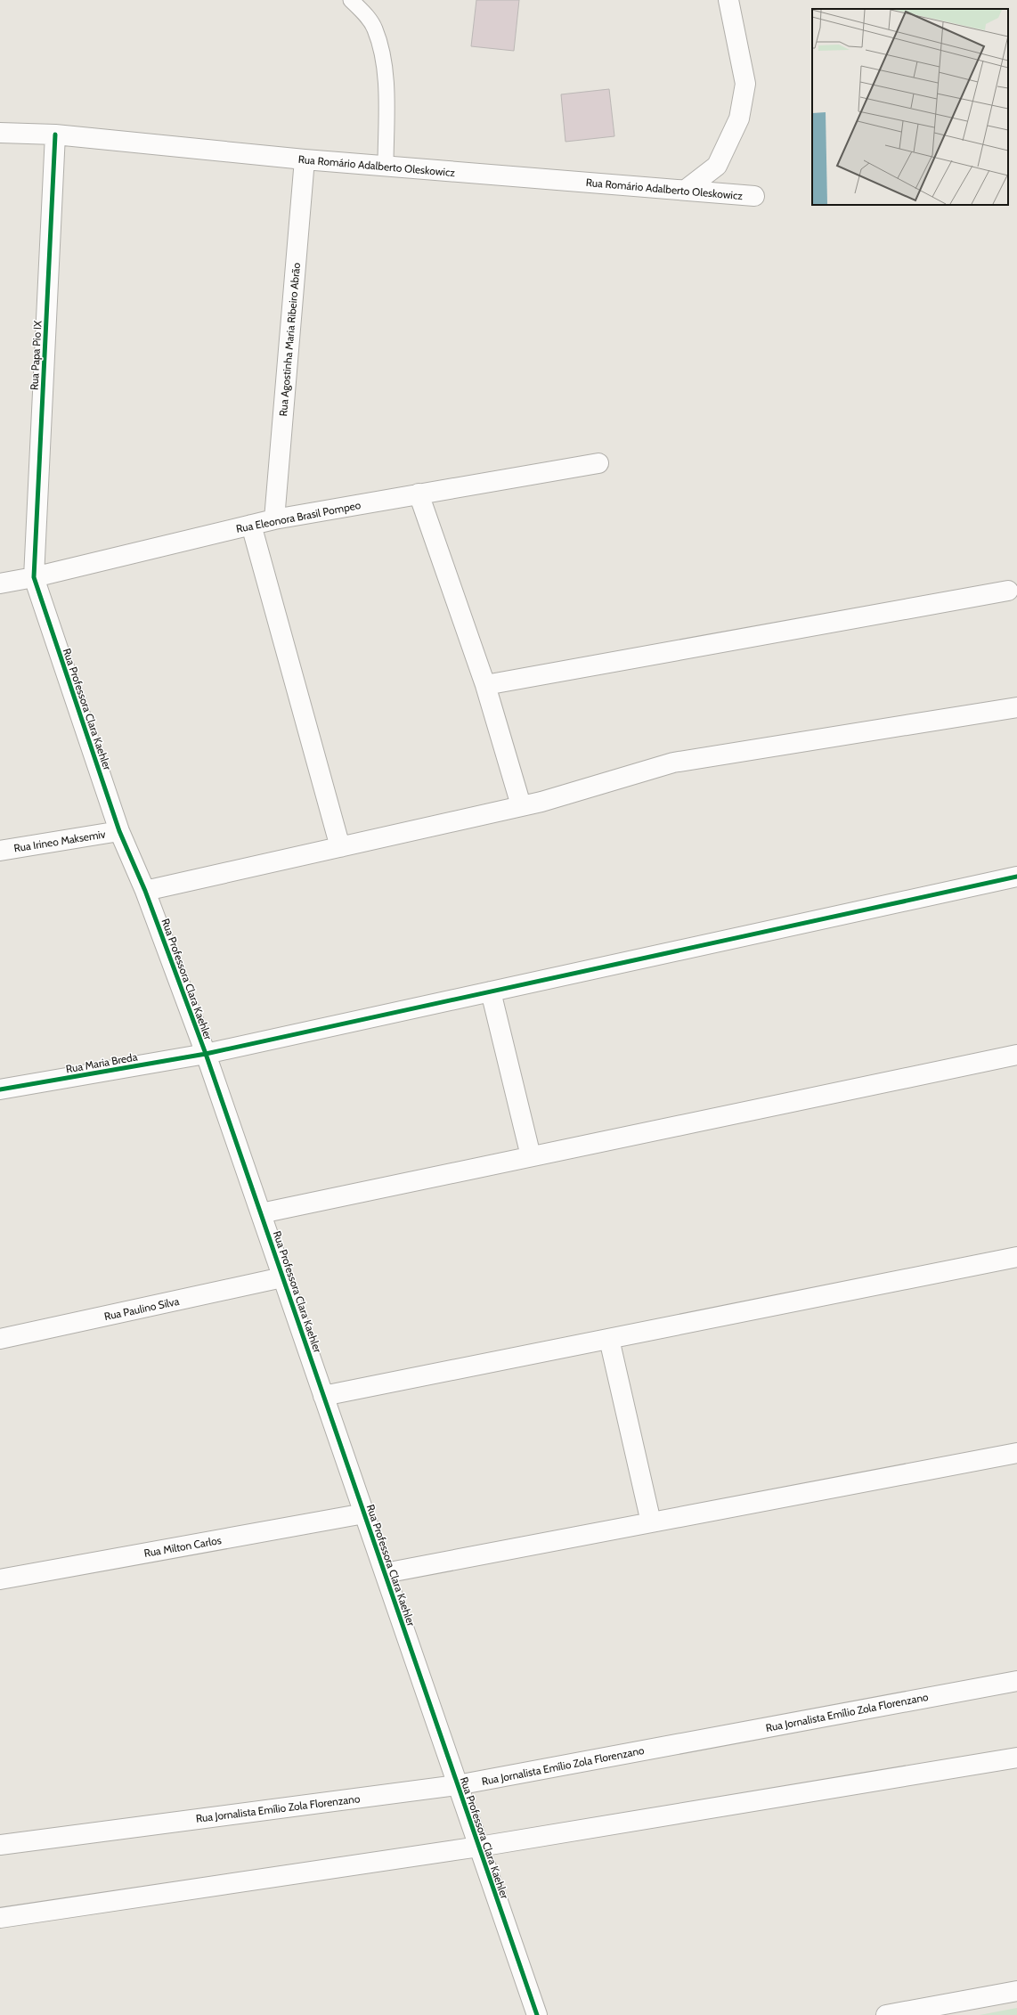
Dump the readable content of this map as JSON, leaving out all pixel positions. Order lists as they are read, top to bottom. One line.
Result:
{"streets":{"street":["Rua Romário Adalberto Oleskowicz","Rua Agostinha Maria Ribeiro Abrão","Rua Papa Pio IX","Rua Eleonora Brasil Pompeo","Rua Professora Clara Kaehler","Rua Irineo Maksemiv","Rua Maria Breda","Rua Paulino Silva","Rua Milton Carlos","Rua Jornalista Emílio Zola Florenzano"]},"crossings":[["Rua Romário Adalberto Oleskowicz","Rua Agostinha Maria Ribeiro Abrão"],["Rua Romário Adalberto Oleskowicz","Rua Papa Pio IX"],["Rua Agostinha Maria Ribeiro Abrão","Rua Eleonora Brasil Pompeo"],["Rua Papa Pio IX","Rua Eleonora Brasil Pompeo"],["Rua Papa Pio IX","Rua Professora Clara Kaehler"],["Rua Eleonora Brasil Pompeo","Rua Professora Clara Kaehler"],["Rua Professora Clara Kaehler","Rua Irineo Maksemiv"],["Rua Professora Clara Kaehler","Rua Maria Breda"],["Rua Professora Clara Kaehler","Rua Paulino Silva"],["Rua Professora Clara Kaehler","Rua Milton Carlos"],["Rua Professora Clara Kaehler","Rua Jornalista Emílio Zola Florenzano"]]}
